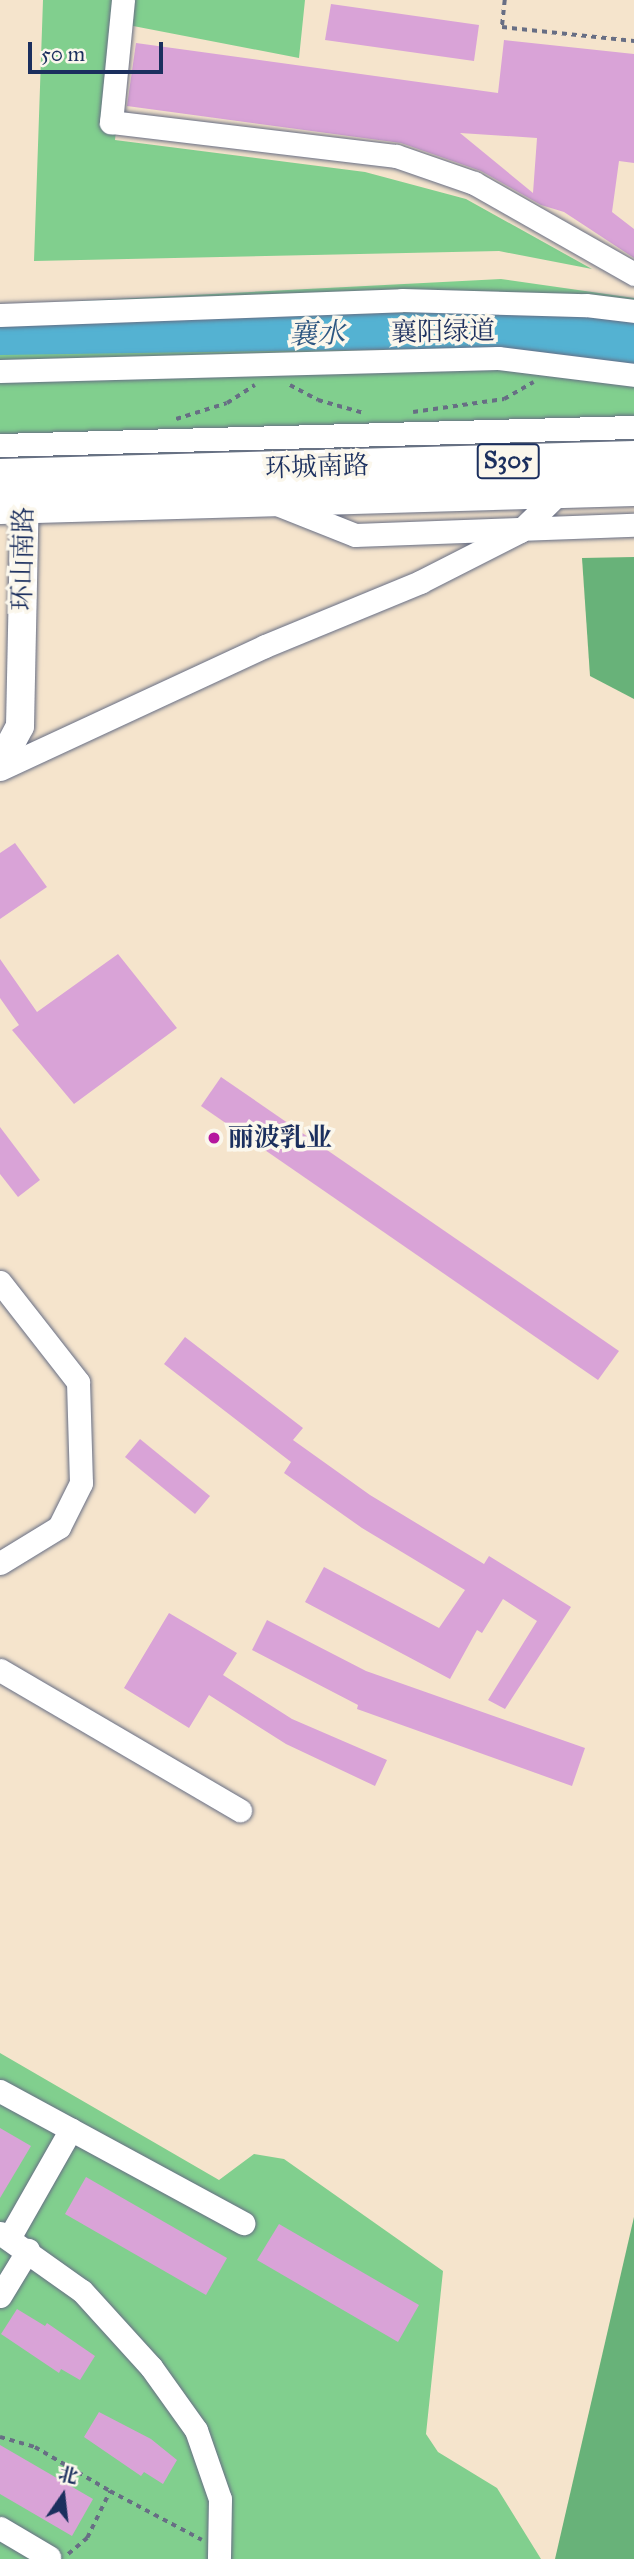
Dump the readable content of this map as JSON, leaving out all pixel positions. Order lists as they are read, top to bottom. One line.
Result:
{"streets":{"highway":["S305","环城南路"],"main road":["环山南路"],"street":["襄阳绿道"]},"crossings":[["环城南路","环山南路"]],"water":["襄水"],"places":["丽波乳业"],"scale_bar":"50 m","north":"top"}
